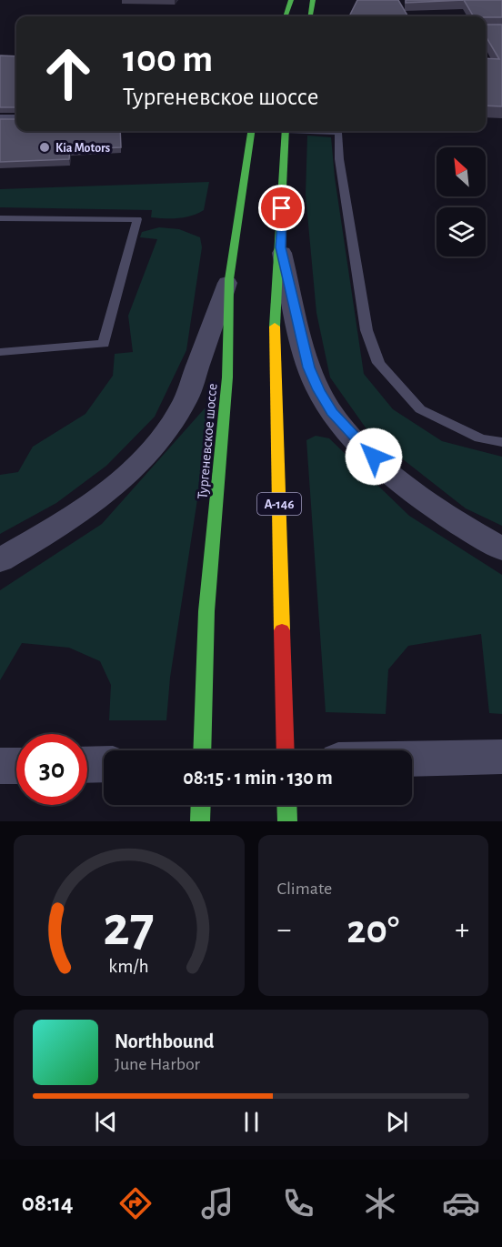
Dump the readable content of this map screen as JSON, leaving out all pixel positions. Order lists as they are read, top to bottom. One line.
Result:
{"streets":{"highway":["Тургеневское шоссе","А-146"]},"places":["Kia Motors"],"north":"top left","page":{"turn":["100 m","Тургеневское шоссе"],"limit":"30","trip":"08:15 · 1 min · 130 m","tile":"Climate","heat":["−","20°","+"],"song":["Northbound","June Harbor"],"tabs":"08:14","gauge":["27","km/h"]}}
